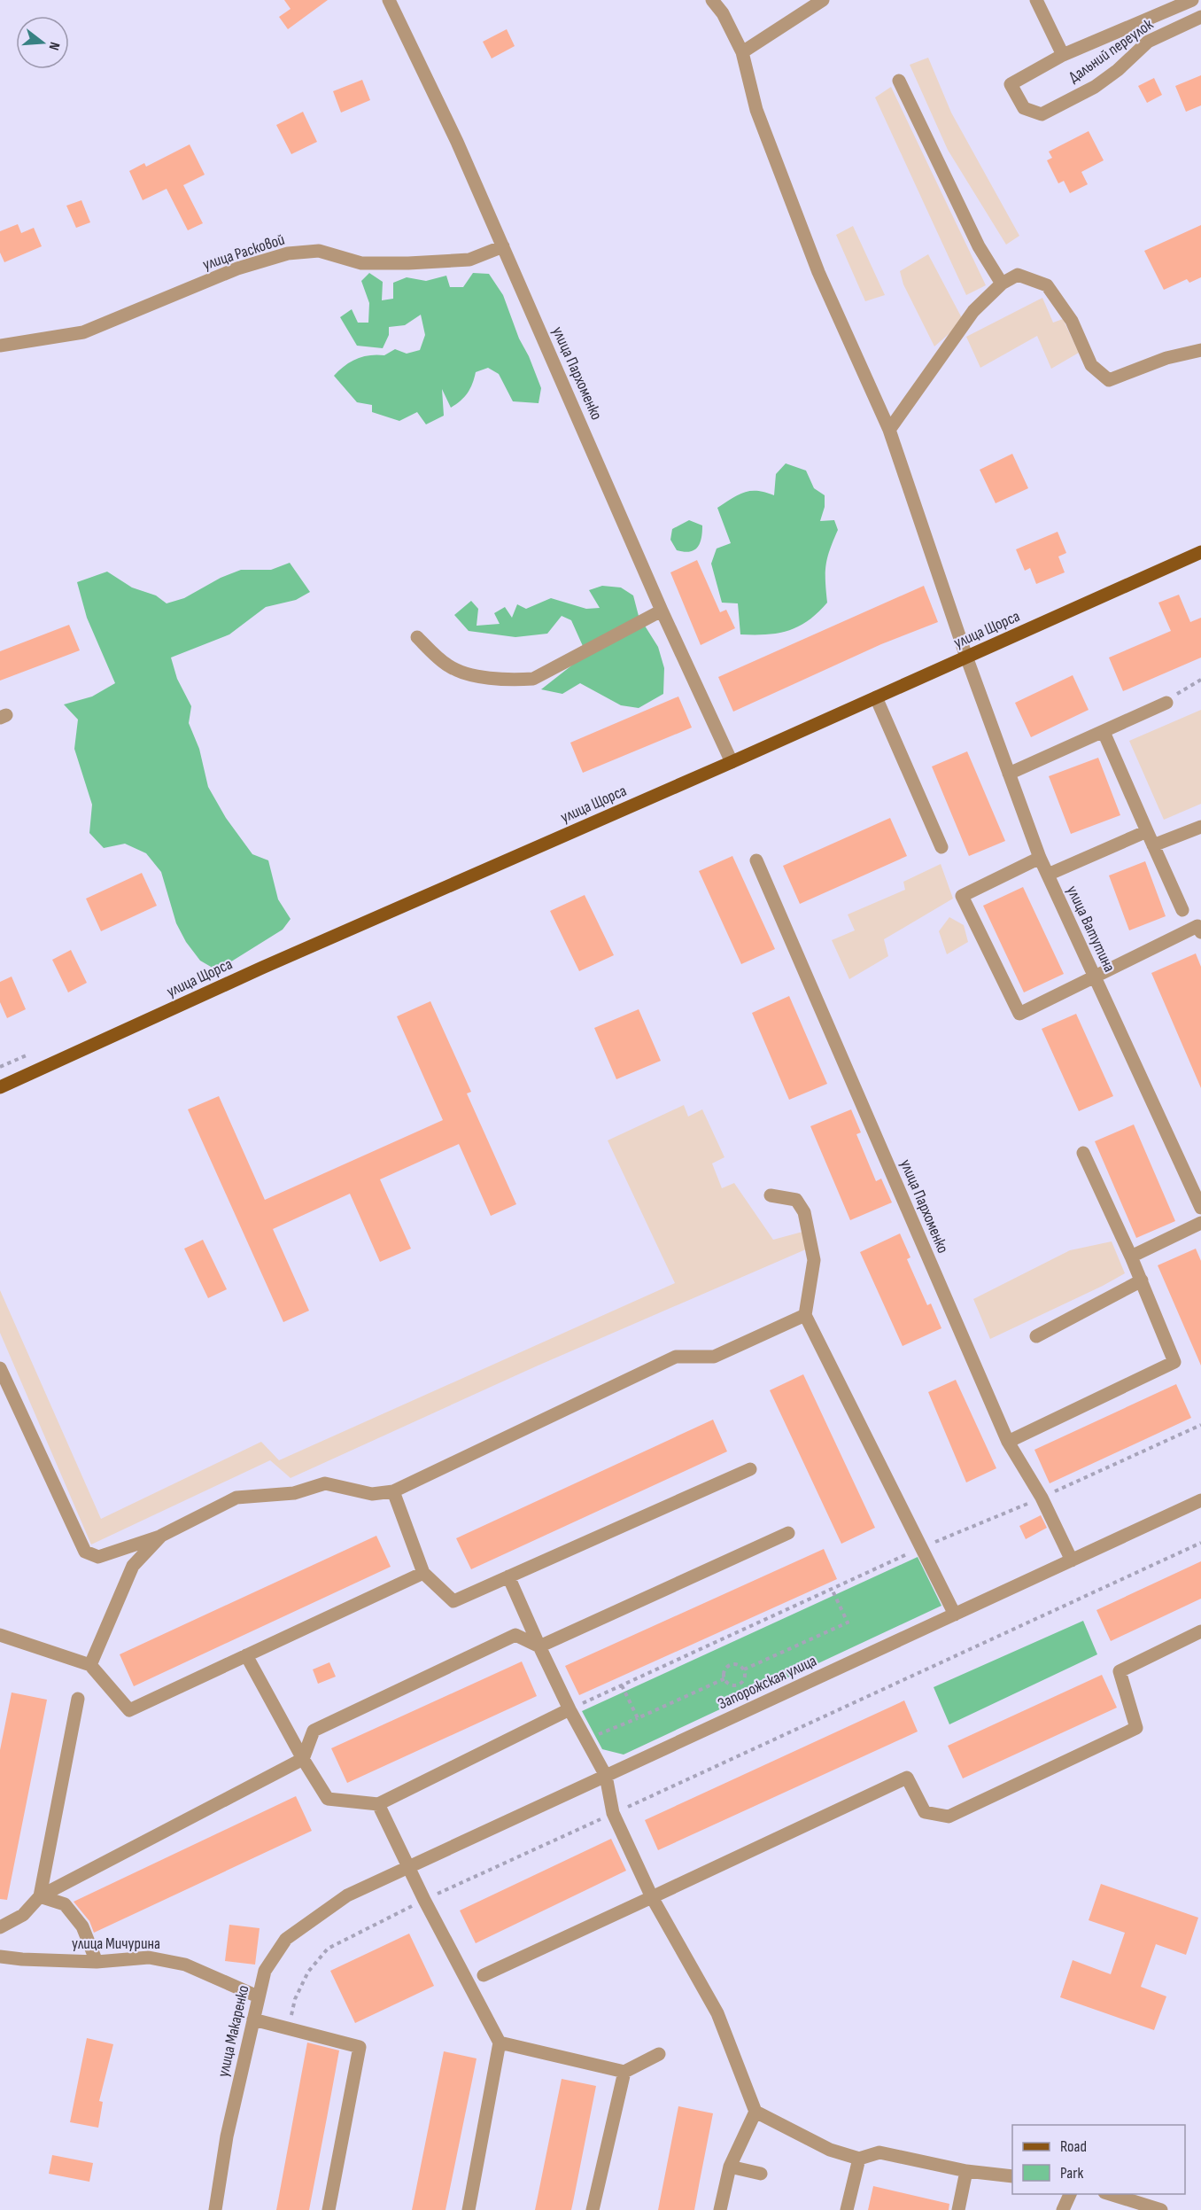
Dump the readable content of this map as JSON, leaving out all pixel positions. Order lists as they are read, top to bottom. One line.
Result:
{"streets":{"main road":["улица Щорса"],"street":["Дальний переулок","улица Расковой","улица Пархоменко","улица Ватутина","Запорожская улица","улица Мичурина","улица Макаренко"]},"crossings":[["улица Расковой","улица Пархоменко"],["улица Пархоменко","улица Щорса"],["улица Пархоменко","Запорожская улица"],["улица Щорса","улица Ватутина"],["Запорожская улица","улица Макаренко"],["улица Мичурина","улица Макаренко"]],"legend":["Road","Park"],"north":"right"}
